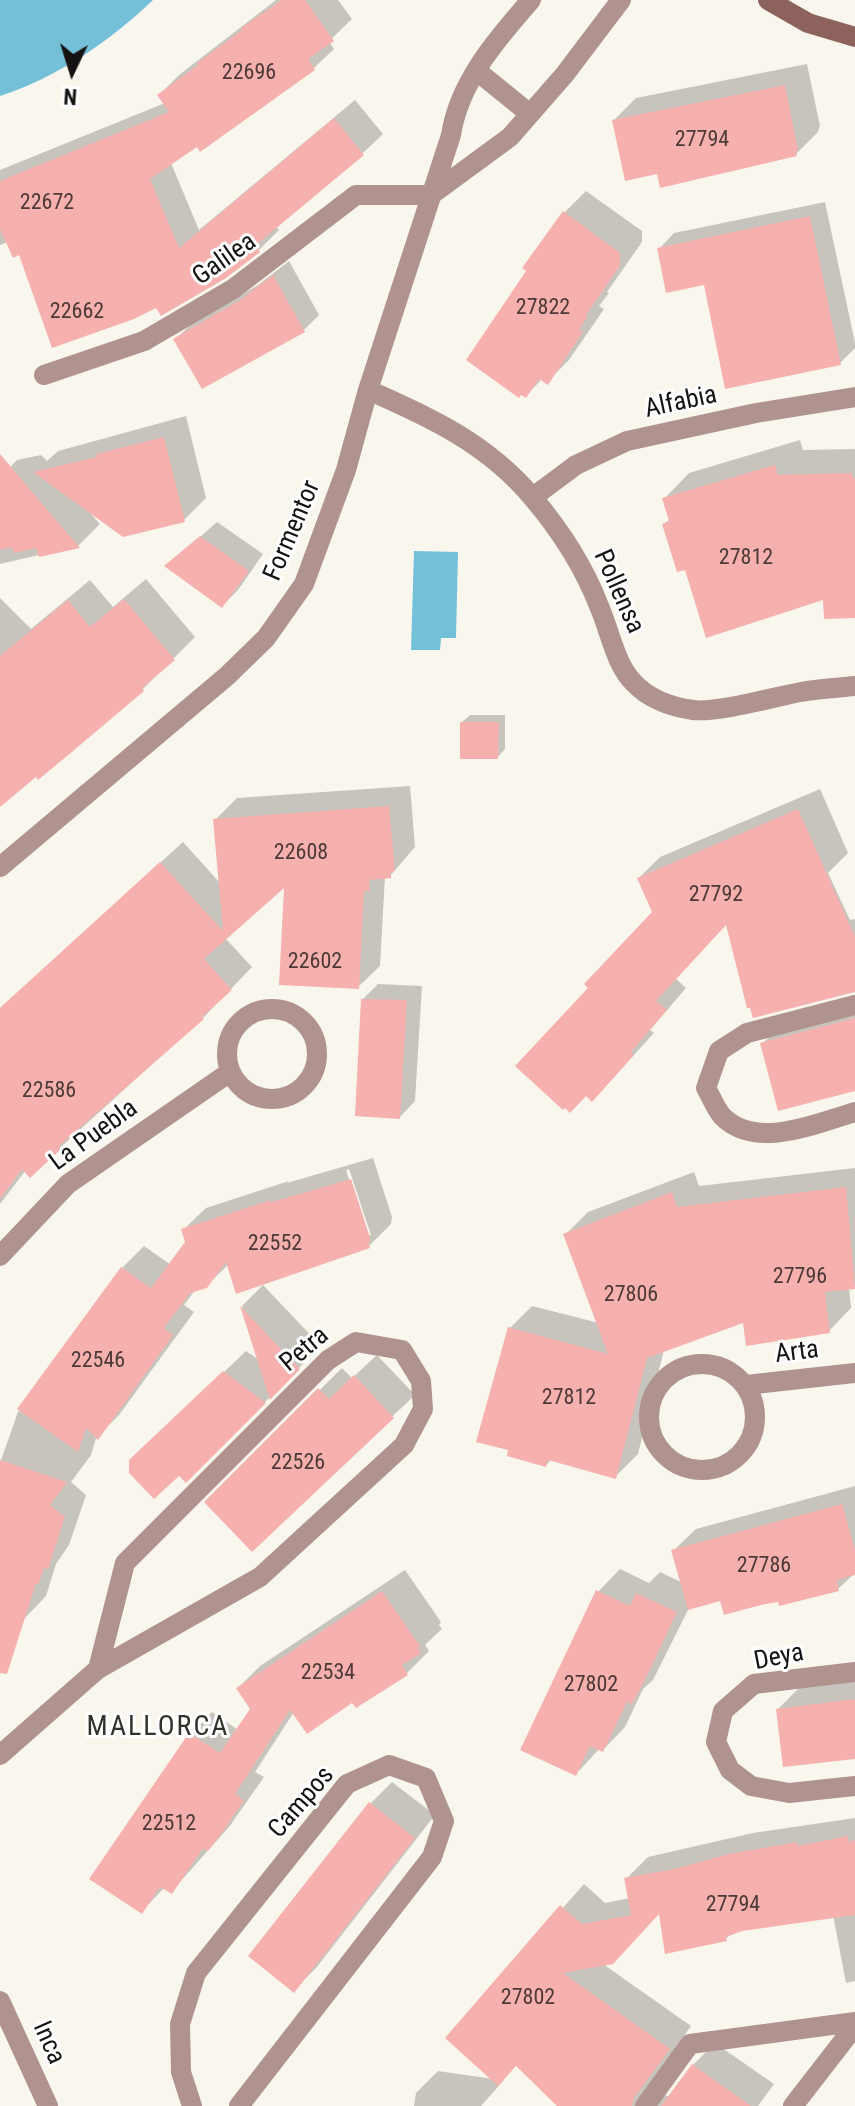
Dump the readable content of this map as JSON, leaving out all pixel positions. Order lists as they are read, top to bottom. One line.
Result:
{"streets":{"street":["Galilea","Alfabia","Formentor","Pollensa","La Puebla","Petra","Arta","Deya","Campos","Inca"]},"crossings":[["Galilea","Formentor"],["Alfabia","Pollensa"],["Formentor","Pollensa"]],"districts":["MALLORCA"],"house_numbers":["22696","27794","22672","27822","22662","27812","22608","27792","22602","22586","22552","27796","27806","22546","27812","22526","27786","22534","27802","22512","27794","27802"],"north":"bottom"}
